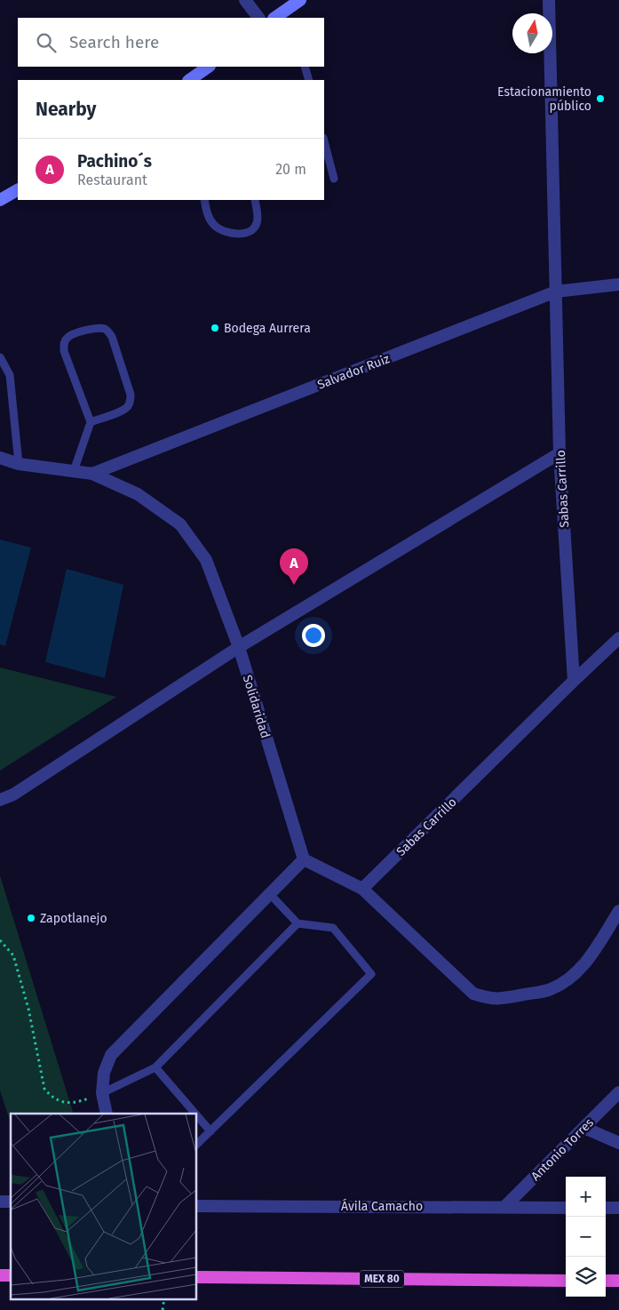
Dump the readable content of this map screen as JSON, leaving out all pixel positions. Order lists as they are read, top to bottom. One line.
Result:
{"streets":{"highway":["MEX 80"],"street":["Salvador Ruiz","Sabas Carrillo","Solidaridad","Antonio Torres","Ávila Camacho"]},"crossings":[["Salvador Ruiz","Sabas Carrillo"],["Salvador Ruiz","Solidaridad"],["Antonio Torres","Ávila Camacho"]],"places":["Estacionamiento público","Bodega Aurrera","Zapotlanejo"],"north":"top","page":{"search":"Search here","heading":"Nearby","list":[{"mark":"A","name":"Pachino´s","note":"Restaurant","value":"20 m"}],"pins":"A","map_buttons":["+","−"]}}
